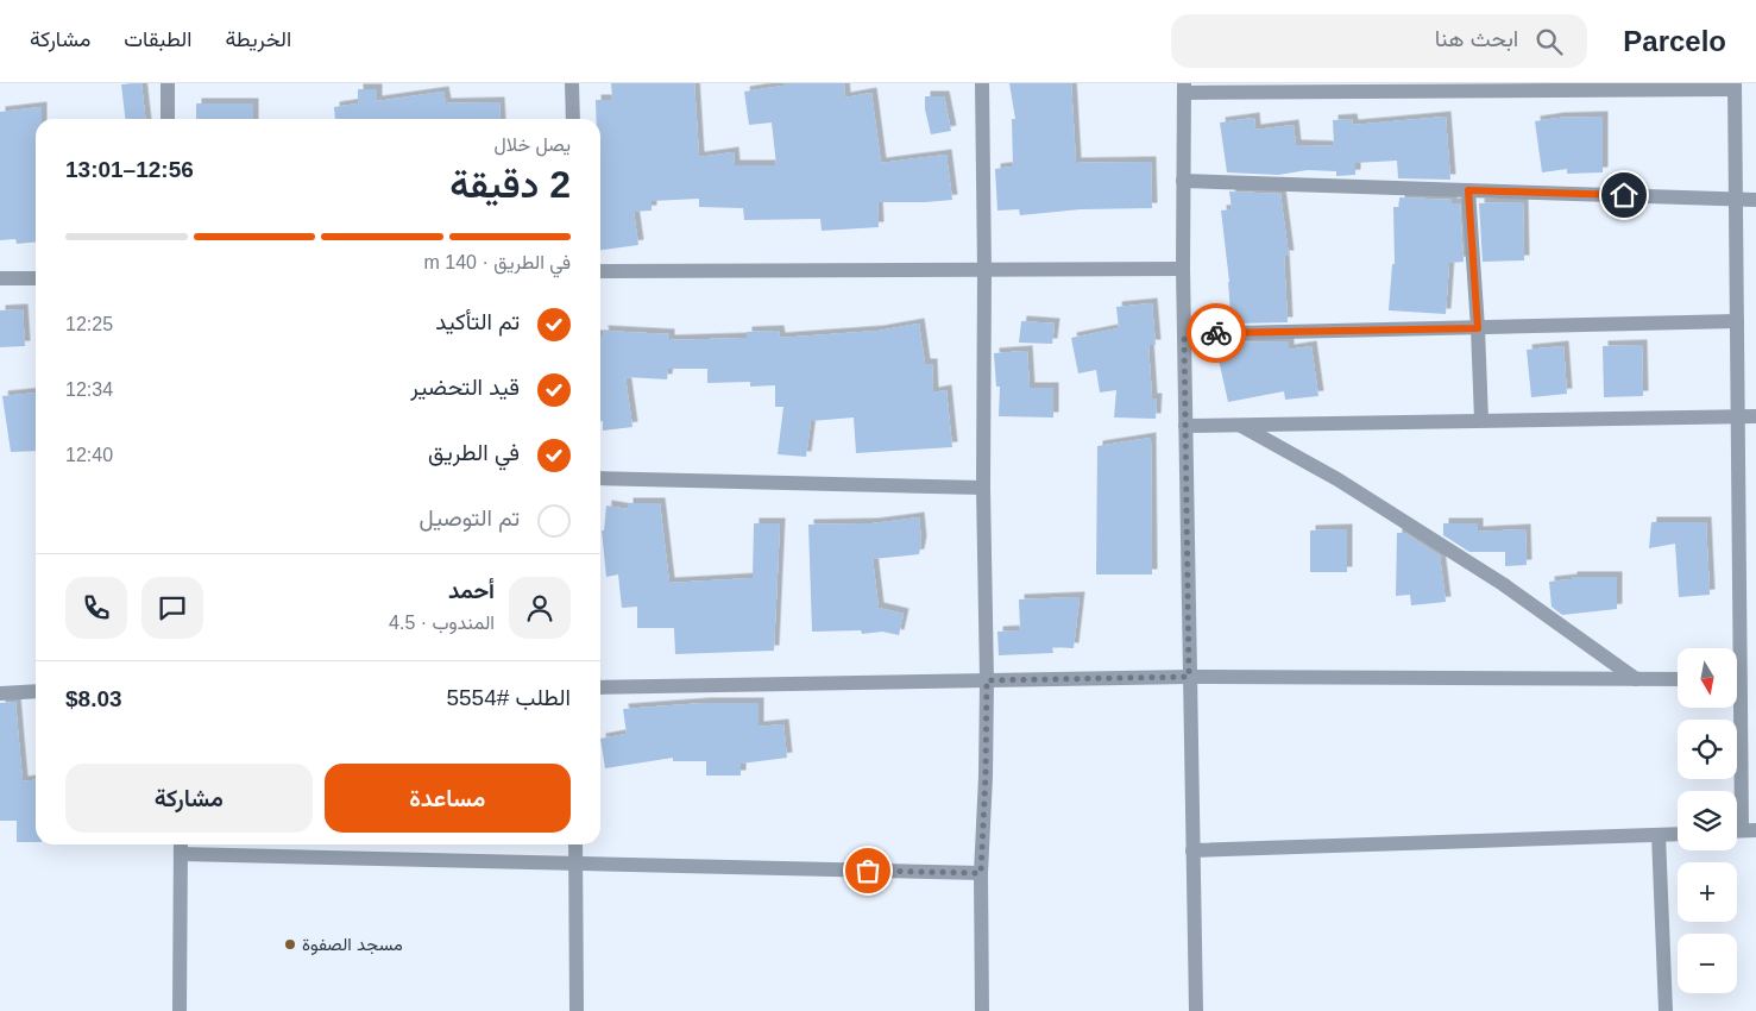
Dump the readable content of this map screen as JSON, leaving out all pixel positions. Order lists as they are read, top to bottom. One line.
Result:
{"places":["مسجد الصفوة"],"north":"bottom","page":{"header":"Parcelo","search":"ابحث هنا","nav":["الخريطة","الطبقات","مشاركة"],"heading":["2 دقيقة","يصل خلال","12:56–13:01"],"panel":["أحمد","المندوب · 4.5","الطلب #5554","$8.03"],"bar":"في الطريق · 140 m","list":[["تم التأكيد","12:25"],["قيد التحضير","12:34"],["في الطريق","12:40"],"تم التوصيل"],"map_buttons":["+","−"],"buttons":["مساعدة","مشاركة"]}}
